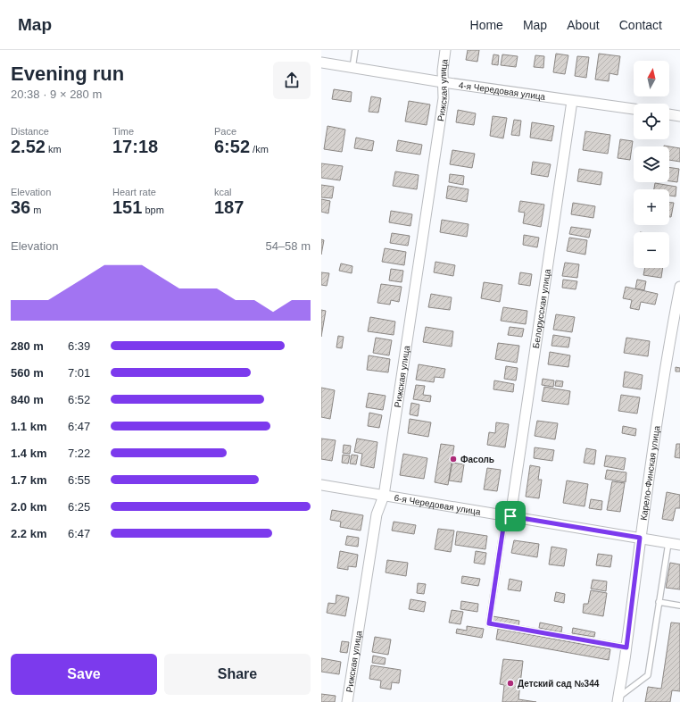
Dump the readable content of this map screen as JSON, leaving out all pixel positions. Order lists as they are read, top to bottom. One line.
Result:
{"streets":{"street":["Рижская улица","4-я Чередовая улица","Белорусская улица","Карело-Финская улица","6-я Чередовая улица"]},"crossings":[["Рижская улица","4-я Чередовая улица"],["Рижская улица","6-я Чередовая улица"],["4-я Чередовая улица","Белорусская улица"],["Белорусская улица","6-я Чередовая улица"],["Карело-Финская улица","6-я Чередовая улица"]],"places":["Фасоль","Детский сад №344"],"north":"top","page":{"header":"Map","nav":["Home","Map","About","Contact"],"heading":["Evening run","20:38 · 9 × 280 m"],"map_buttons":["+","−"],"stats":[["Distance","2.52 km"],["Time","17:18"],["Pace","6:52 /km"],["Elevation","36 m"],["Heart rate","151 bpm"],["kcal","187"]],"chart":["Elevation","54–58 m"],"list":[{"name":"280 m","note":"6:39"},{"name":"560 m","note":"7:01"},{"name":"840 m","note":"6:52"},{"name":"1.1 km","note":"6:47"},{"name":"1.4 km","note":"7:22"},{"name":"1.7 km","note":"6:55"},{"name":"2.0 km","note":"6:25"},{"name":"2.2 km","note":"6:47"}],"buttons":["Save","Share"]}}
